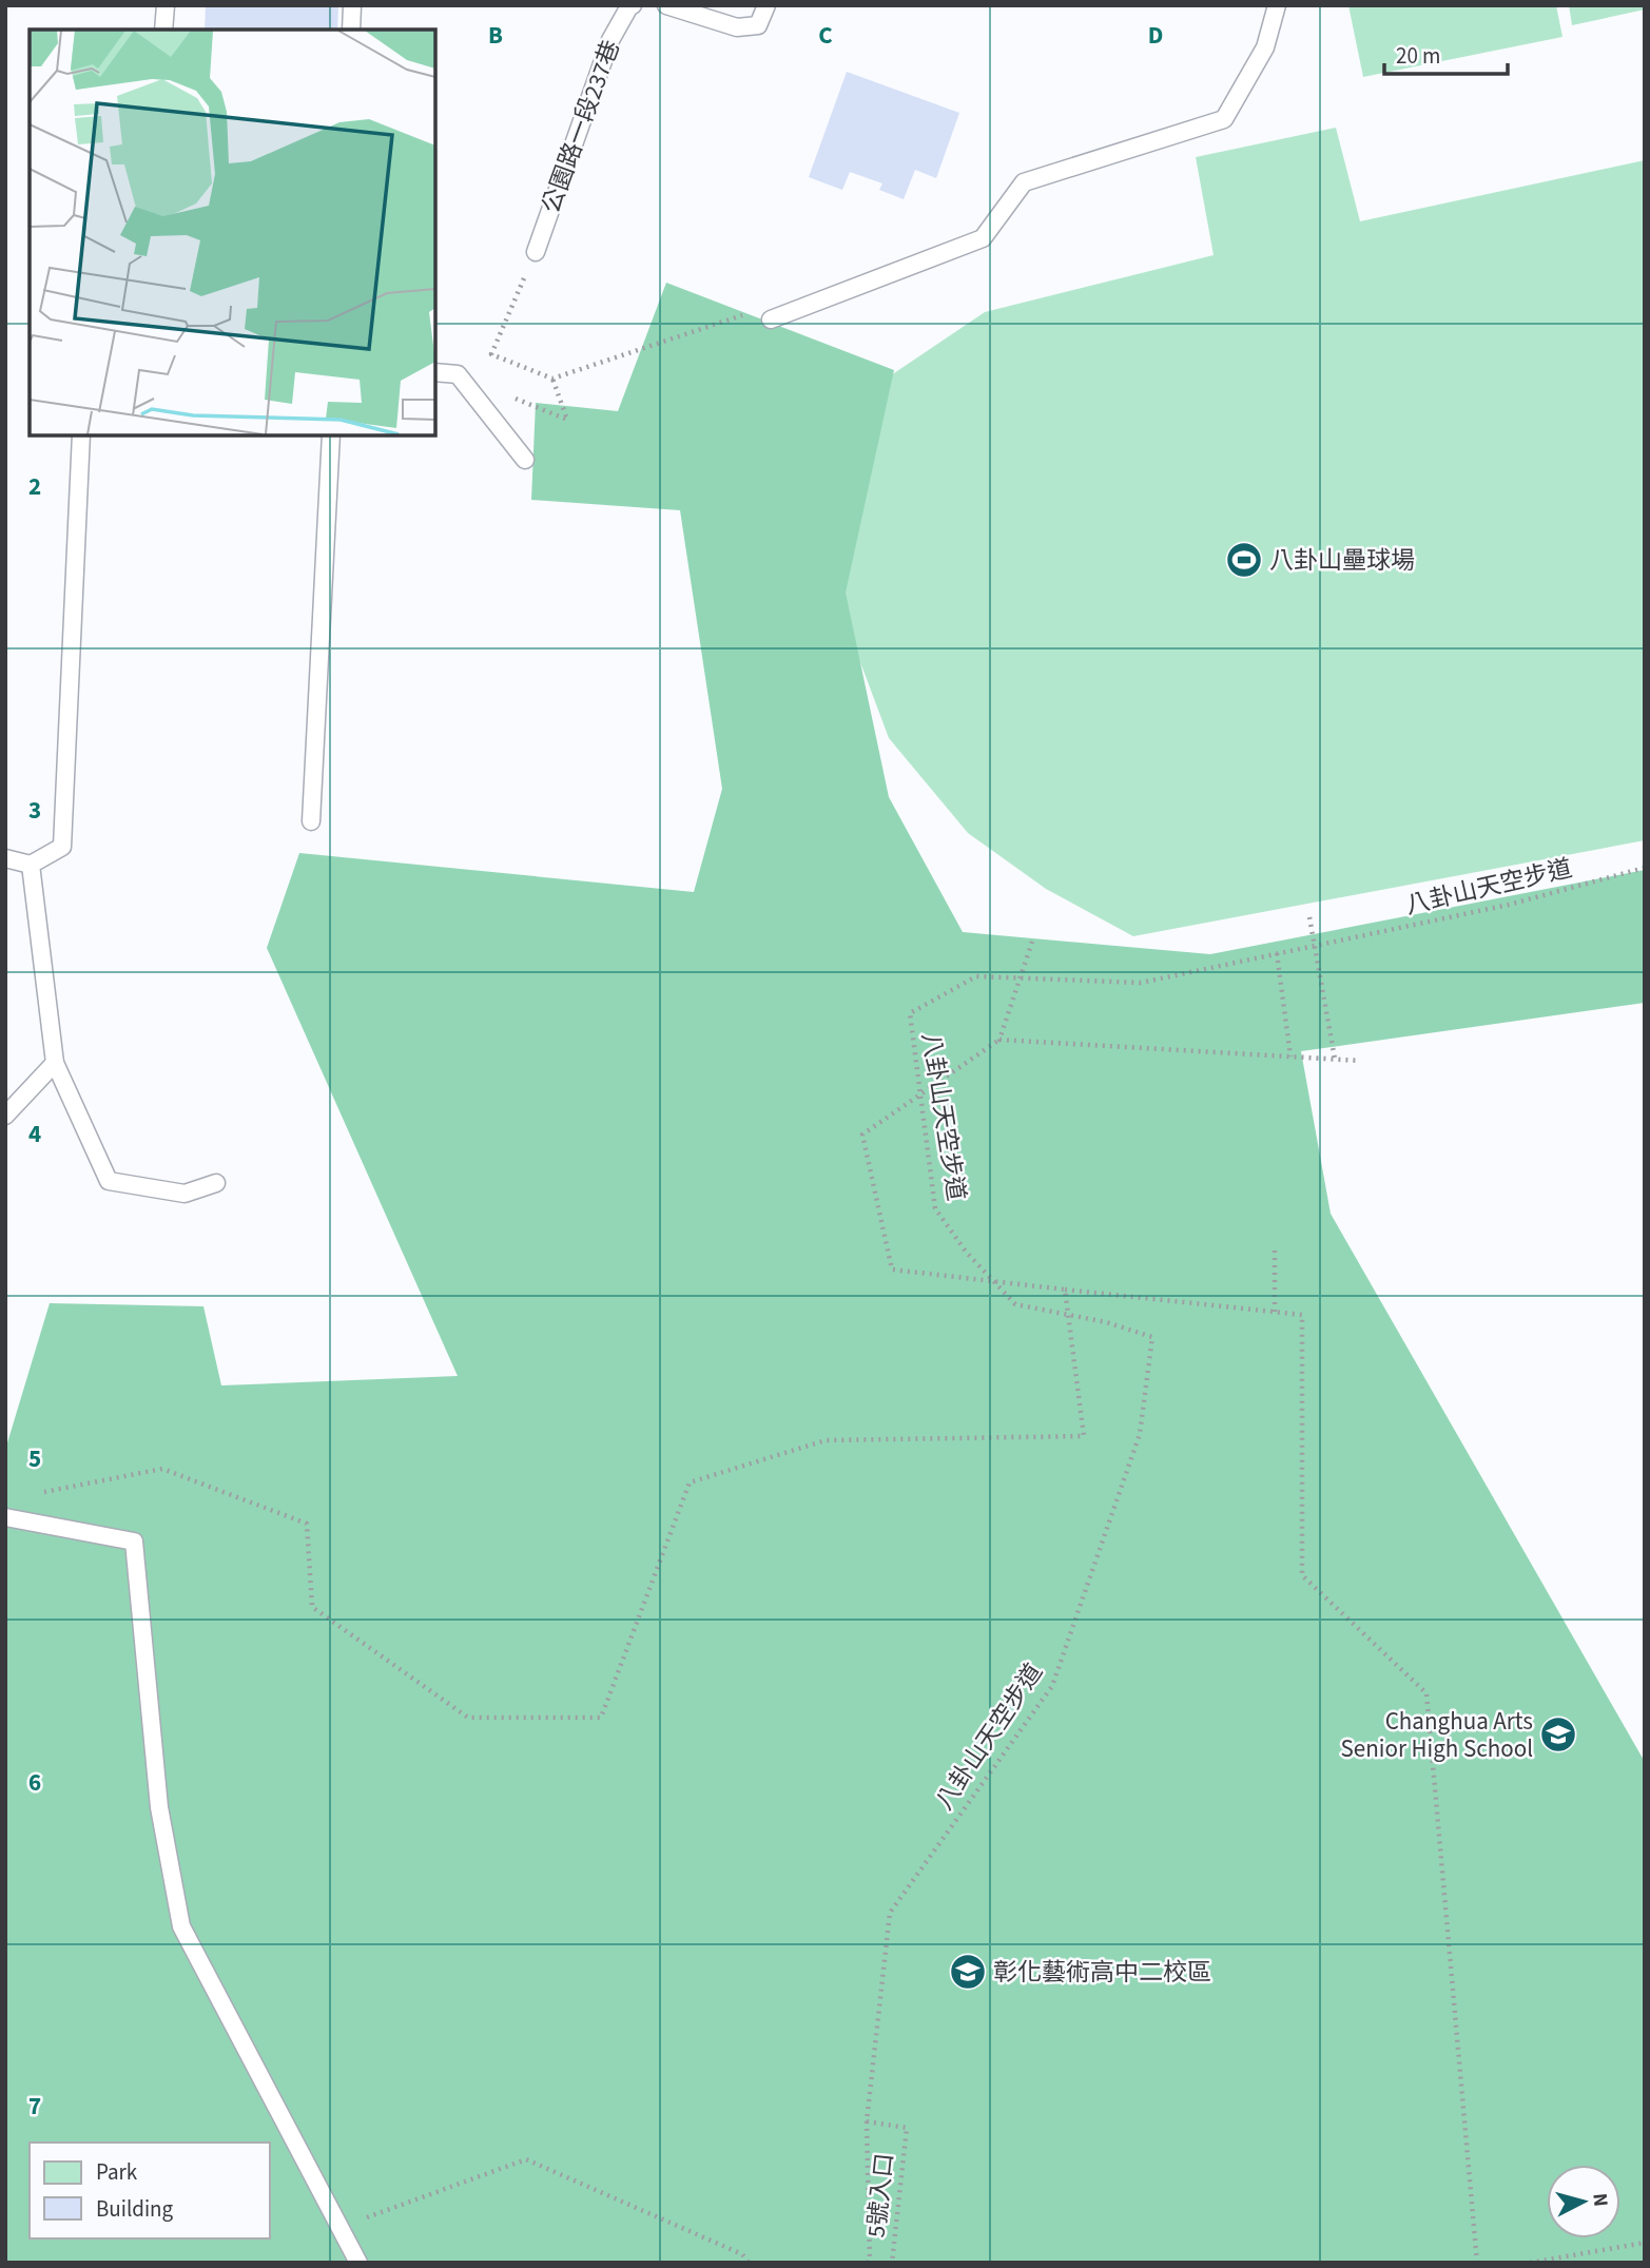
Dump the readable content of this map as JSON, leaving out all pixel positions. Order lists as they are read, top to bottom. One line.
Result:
{"streets":{"lane":["公園路一段237巷"],"path":["八卦山天空步道","5號入口"]},"crossings":[["八卦山天空步道","5號入口"]],"places":{"sports":["八卦山壘球場"],"school or university":["Changhua Arts Senior High School","彰化藝術高中二校區"]},"legend":["Park","Building"],"scale_bar":"20 m","north":"right","grid":{"columns":["B","C","D"],"rows":["2","3","4","5","6","7"]}}
